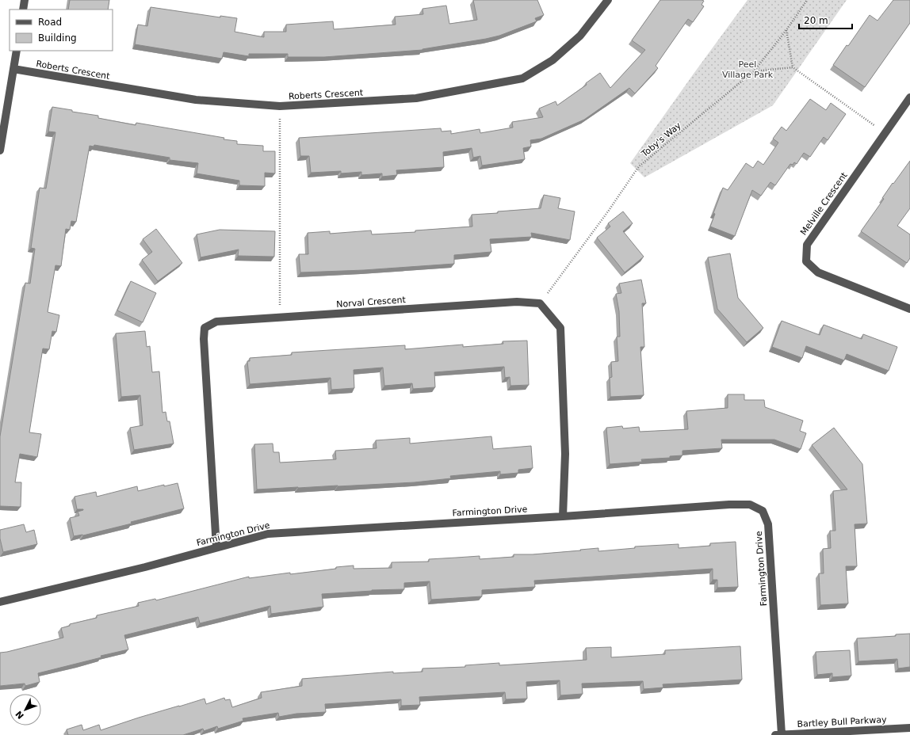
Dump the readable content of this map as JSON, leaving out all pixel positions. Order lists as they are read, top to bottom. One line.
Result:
{"streets":{"street":["Roberts Crescent","Melville Crescent","Norval Crescent","Farmington Drive","Bartley Bull Parkway"],"path":["Toby's Way"]},"crossings":[["Toby's Way","Norval Crescent"],["Norval Crescent","Farmington Drive"],["Farmington Drive","Bartley Bull Parkway"]],"parks":["Peel Village Park"],"legend":["Road","Building"],"scale_bar":"20 m","north":"bottom left"}
